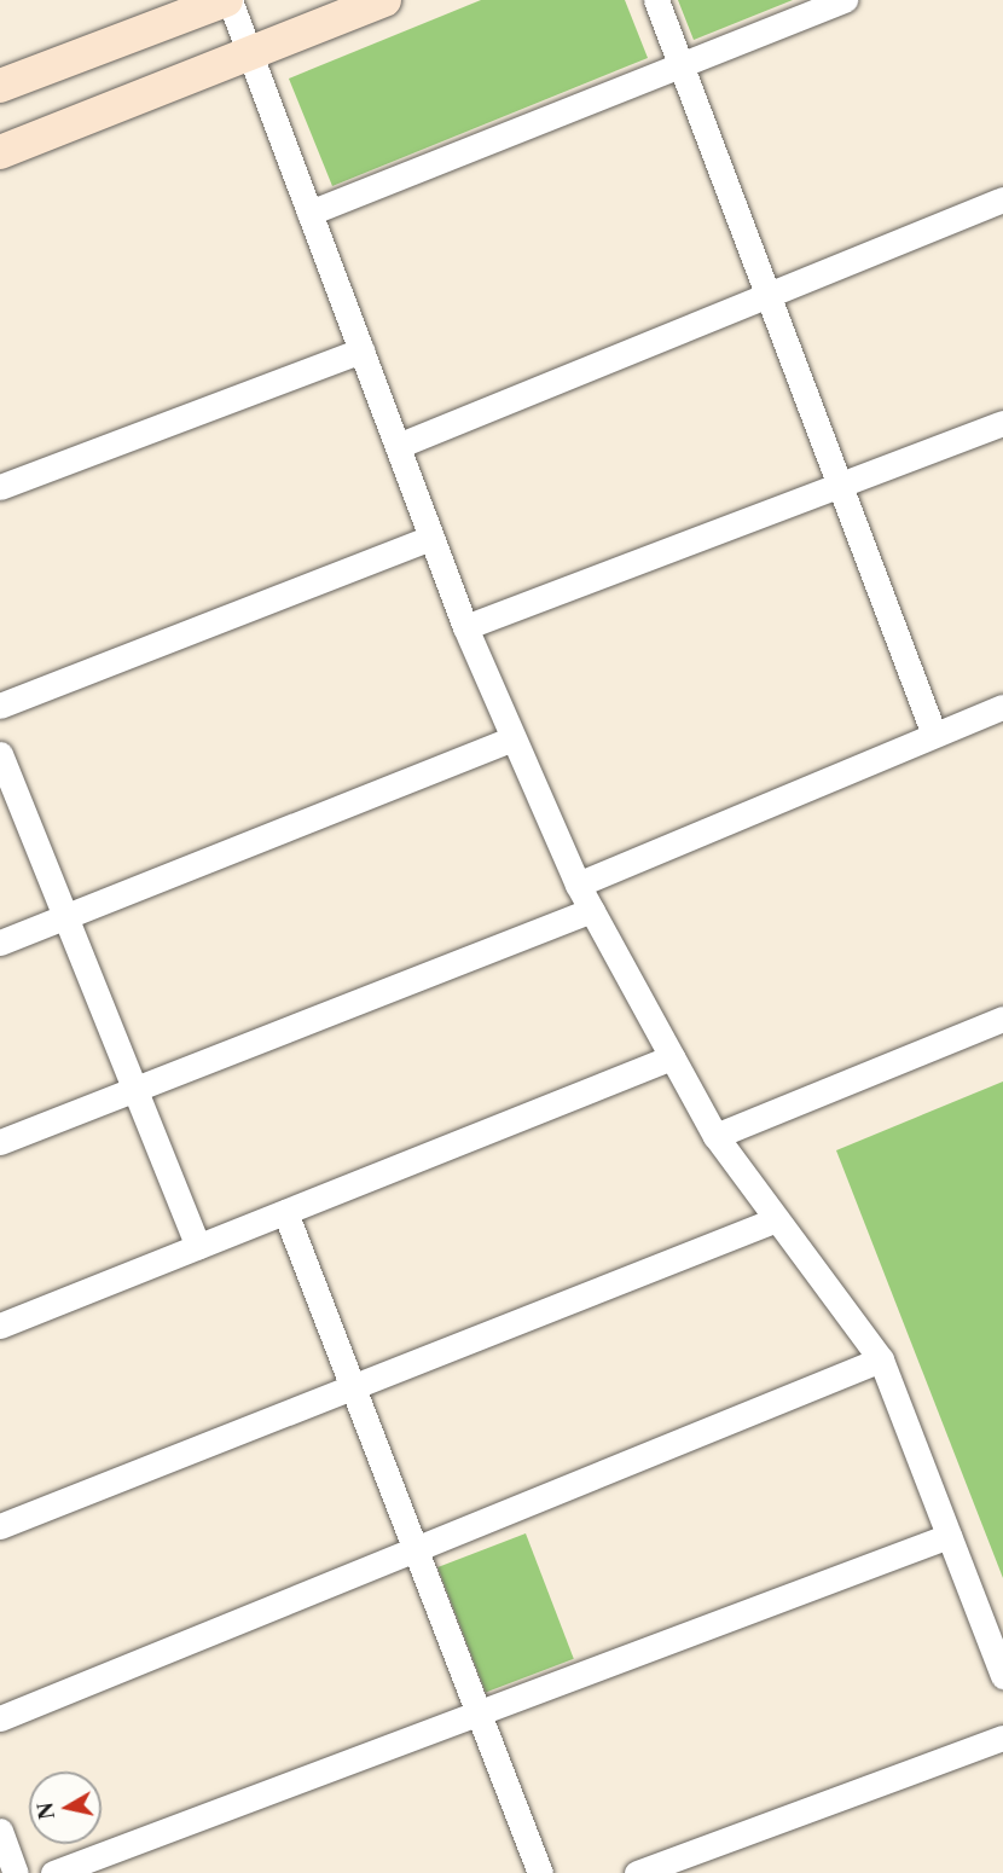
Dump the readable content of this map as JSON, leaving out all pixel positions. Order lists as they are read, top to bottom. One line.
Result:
{"north":"left"}
